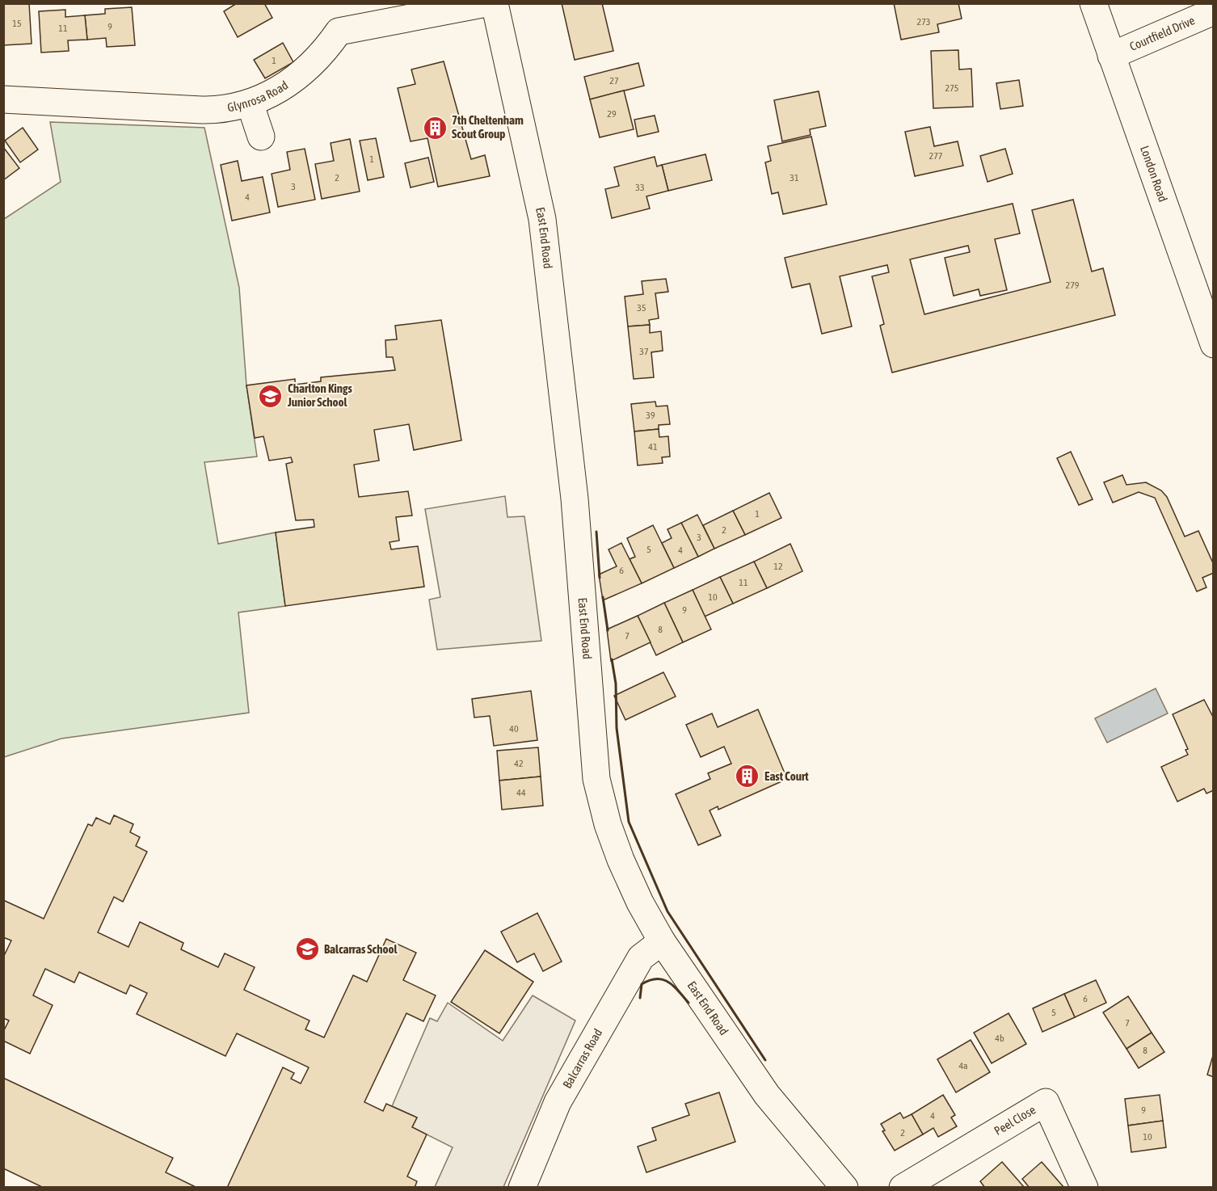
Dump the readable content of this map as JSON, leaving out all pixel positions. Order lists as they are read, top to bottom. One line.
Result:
{"streets":{"main road":["Courtfield Drive","Glynrosa Road","London Road","East End Road","Balcarras Road","Peel Close"]},"crossings":[["Courtfield Drive","London Road"],["East End Road","Balcarras Road"]],"places":{"building":["7th Cheltenham Scout Group","East Court"],"school or university":["Charlton Kings Junior School","Balcarras School"]},"house_numbers":["273","15","9","11","1","27","275","29","277","1","2","31","3","33","4","279","35","37","39","41","1","2","3","5","4","12","6","11","10","9","8","7","40","42","44","6","5","7","4b","8","4a","9","4","2","10"]}
